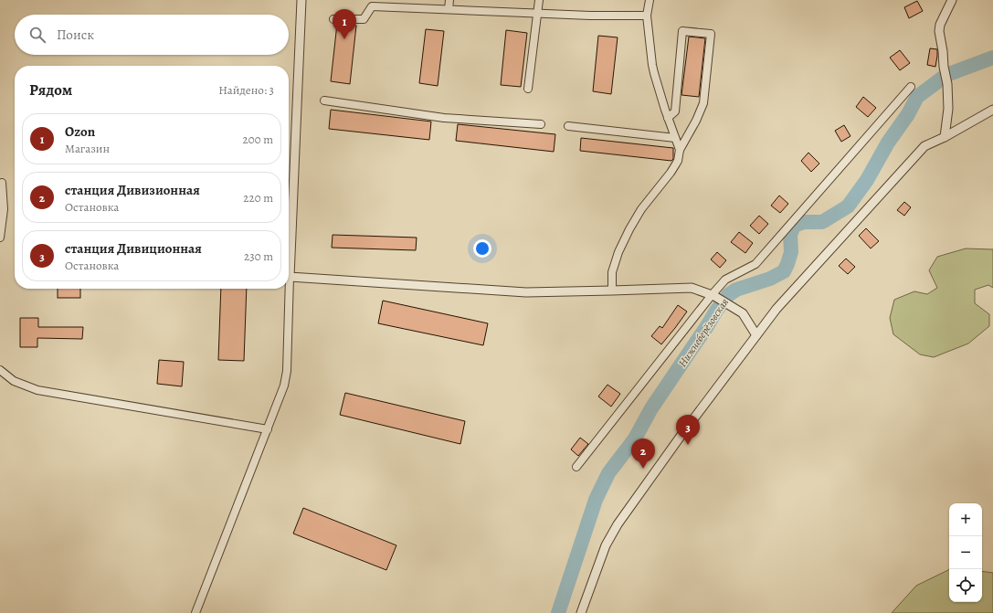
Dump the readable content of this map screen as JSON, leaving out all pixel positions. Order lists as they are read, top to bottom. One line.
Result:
{"water":["Нижнеберёзовская"],"page":{"pins":["1","3","2"],"search":"Поиск","heading":["Рядом","Найдено: 3"],"list":[{"mark":"1","name":"Ozon","note":"Магазин","value":"200 m"},{"mark":"2","name":"станция Дивизионная","note":"Остановка","value":"220 m"},{"mark":"3","name":"станция Дивиционная","note":"Остановка","value":"230 m"}],"map_buttons":["+","−"]}}
